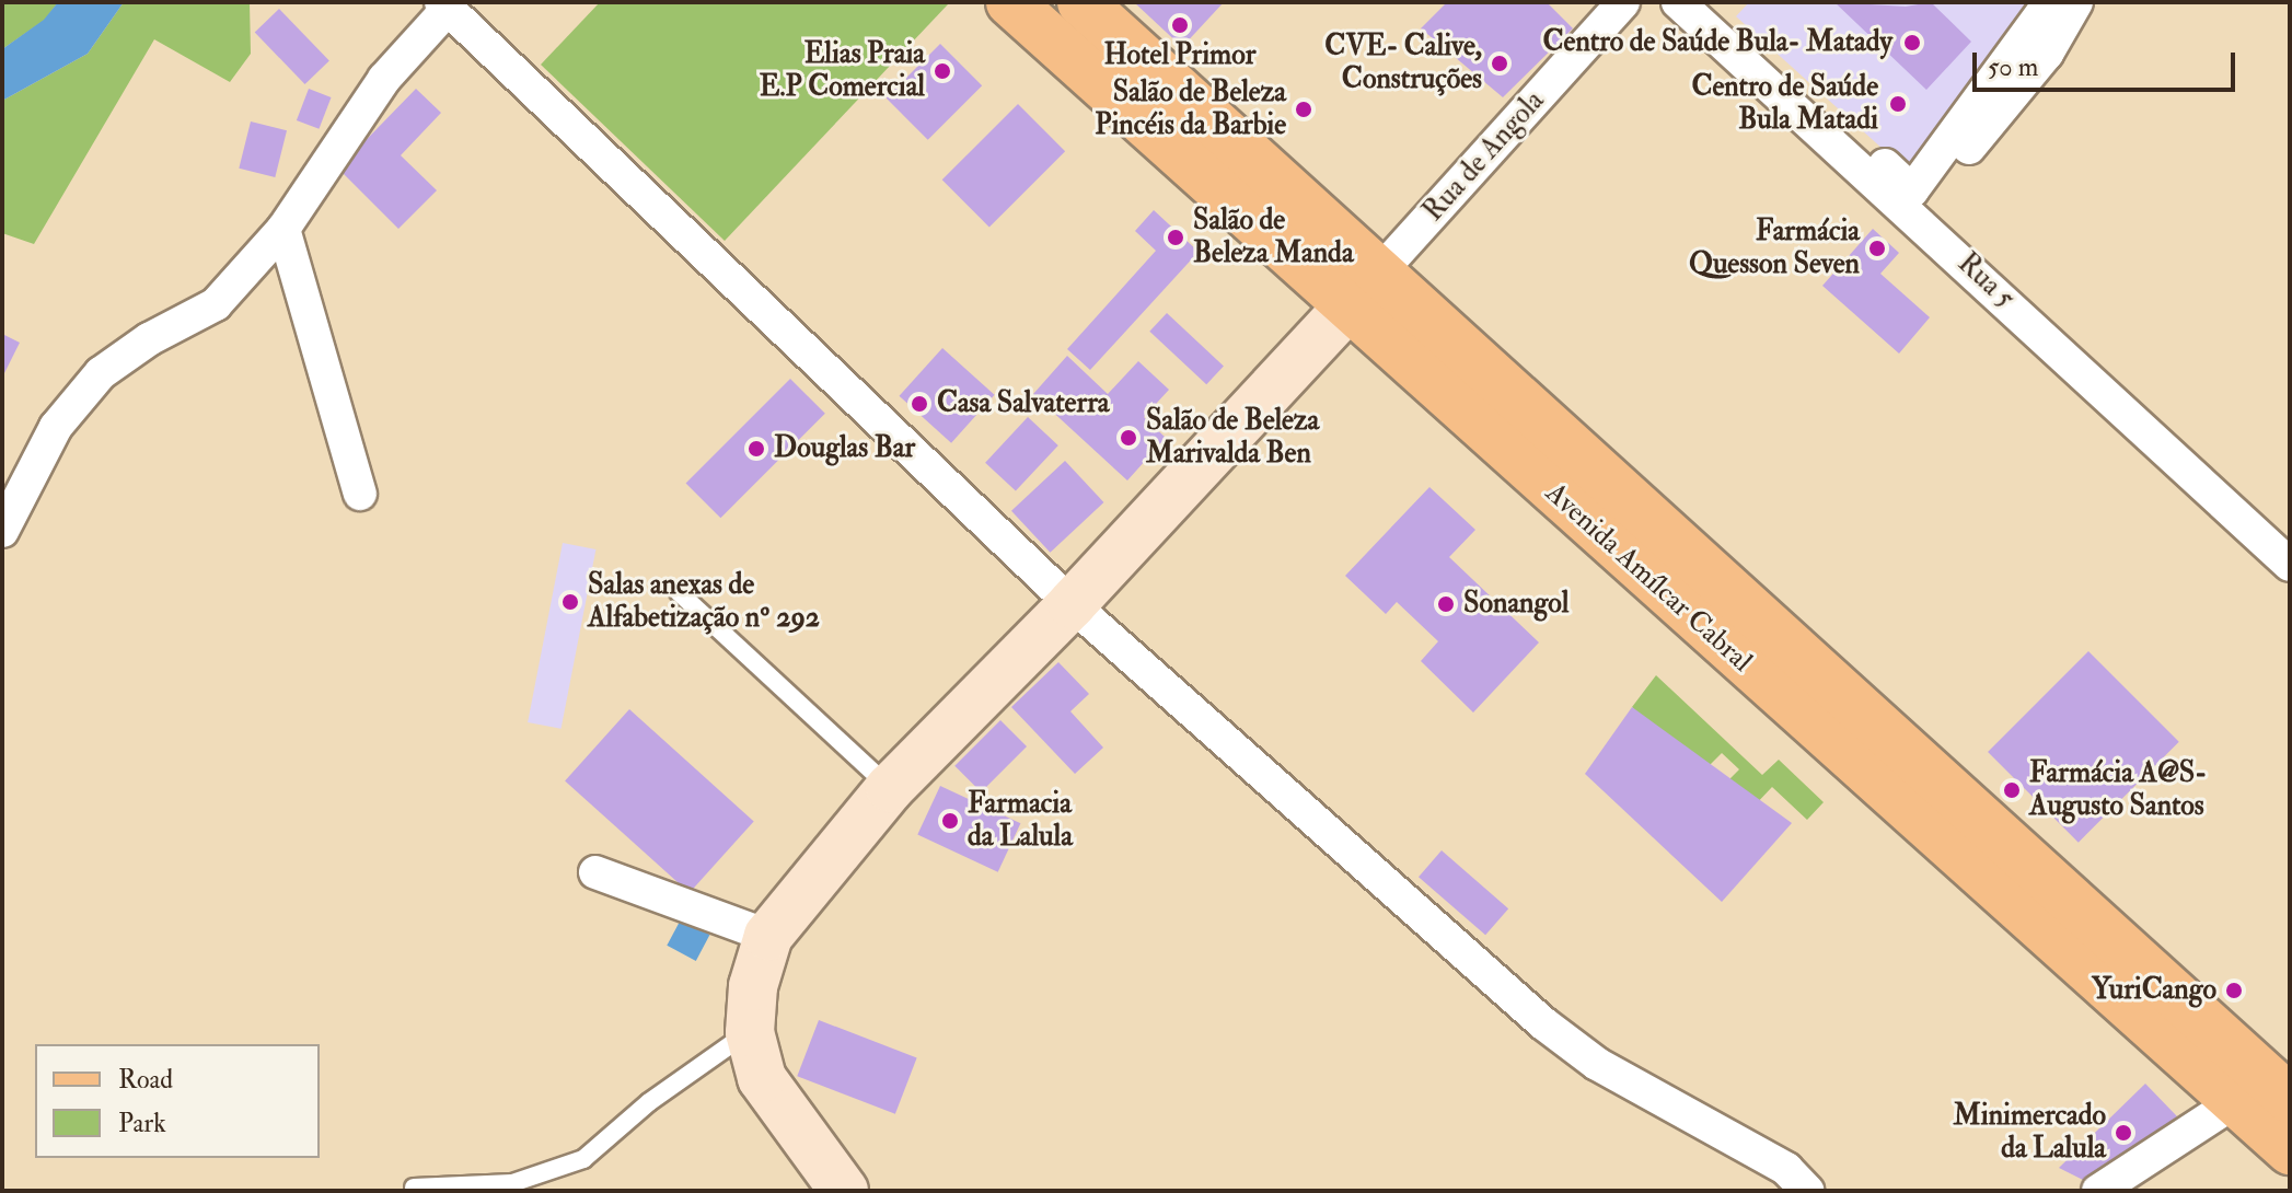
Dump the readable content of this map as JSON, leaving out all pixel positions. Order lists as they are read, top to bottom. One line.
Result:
{"streets":{"main road":["Avenida Amílcar Cabral"],"street":["Rua de Angola","Rua 5"]},"crossings":[["Rua de Angola","Avenida Amílcar Cabral"]],"places":["Hotel Primor","Centro de Saúde Bula- Matady","CVE- Calive, Construções","Elias Praia E.P Comercial","Centro de Saúde Bula Matadi","Salão de Beleza Pincéis da Barbie","Salão de Beleza Manda","Farmácia Quesson Seven","Casa Salvaterra","Salão de Beleza Marivalda Ben","Douglas Bar","Salas anexas de Alfabetização nº 292","Sonangol","Farmácia A@S- Augusto Santos","Farmacia da Lalula","YuriCango","Minimercado da Lalula"],"legend":["Road","Park"],"scale_bar":"50 m"}
